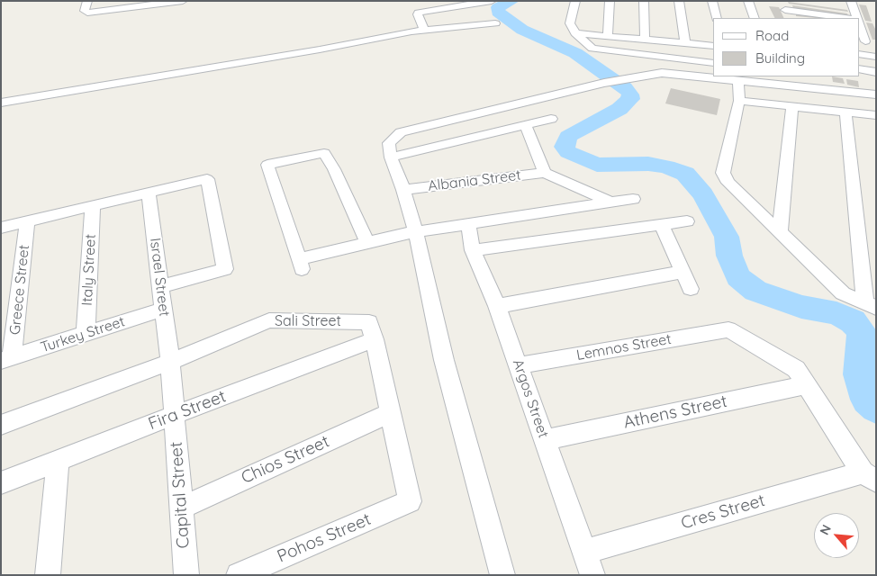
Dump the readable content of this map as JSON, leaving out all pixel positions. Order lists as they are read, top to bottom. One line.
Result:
{"streets":{"street":["Albania Street","Italy Street","Israel Street","Greece Street","Sali Street","Turkey Street","Lemnos Street","Argos Street","Fira Street","Athens Street","Chios Street","Capital Street","Cres Street","Pohos Street"]},"crossings":[["Italy Street","Turkey Street"],["Israel Street","Sali Street"],["Israel Street","Turkey Street"],["Israel Street","Capital Street"],["Greece Street","Turkey Street"],["Sali Street","Fira Street"],["Sali Street","Chios Street"],["Sali Street","Capital Street"],["Sali Street","Pohos Street"],["Lemnos Street","Argos Street"],["Lemnos Street","Athens Street"],["Argos Street","Athens Street"],["Argos Street","Cres Street"],["Fira Street","Capital Street"],["Chios Street","Capital Street"]],"legend":["Road","Building"],"north":"top left"}
